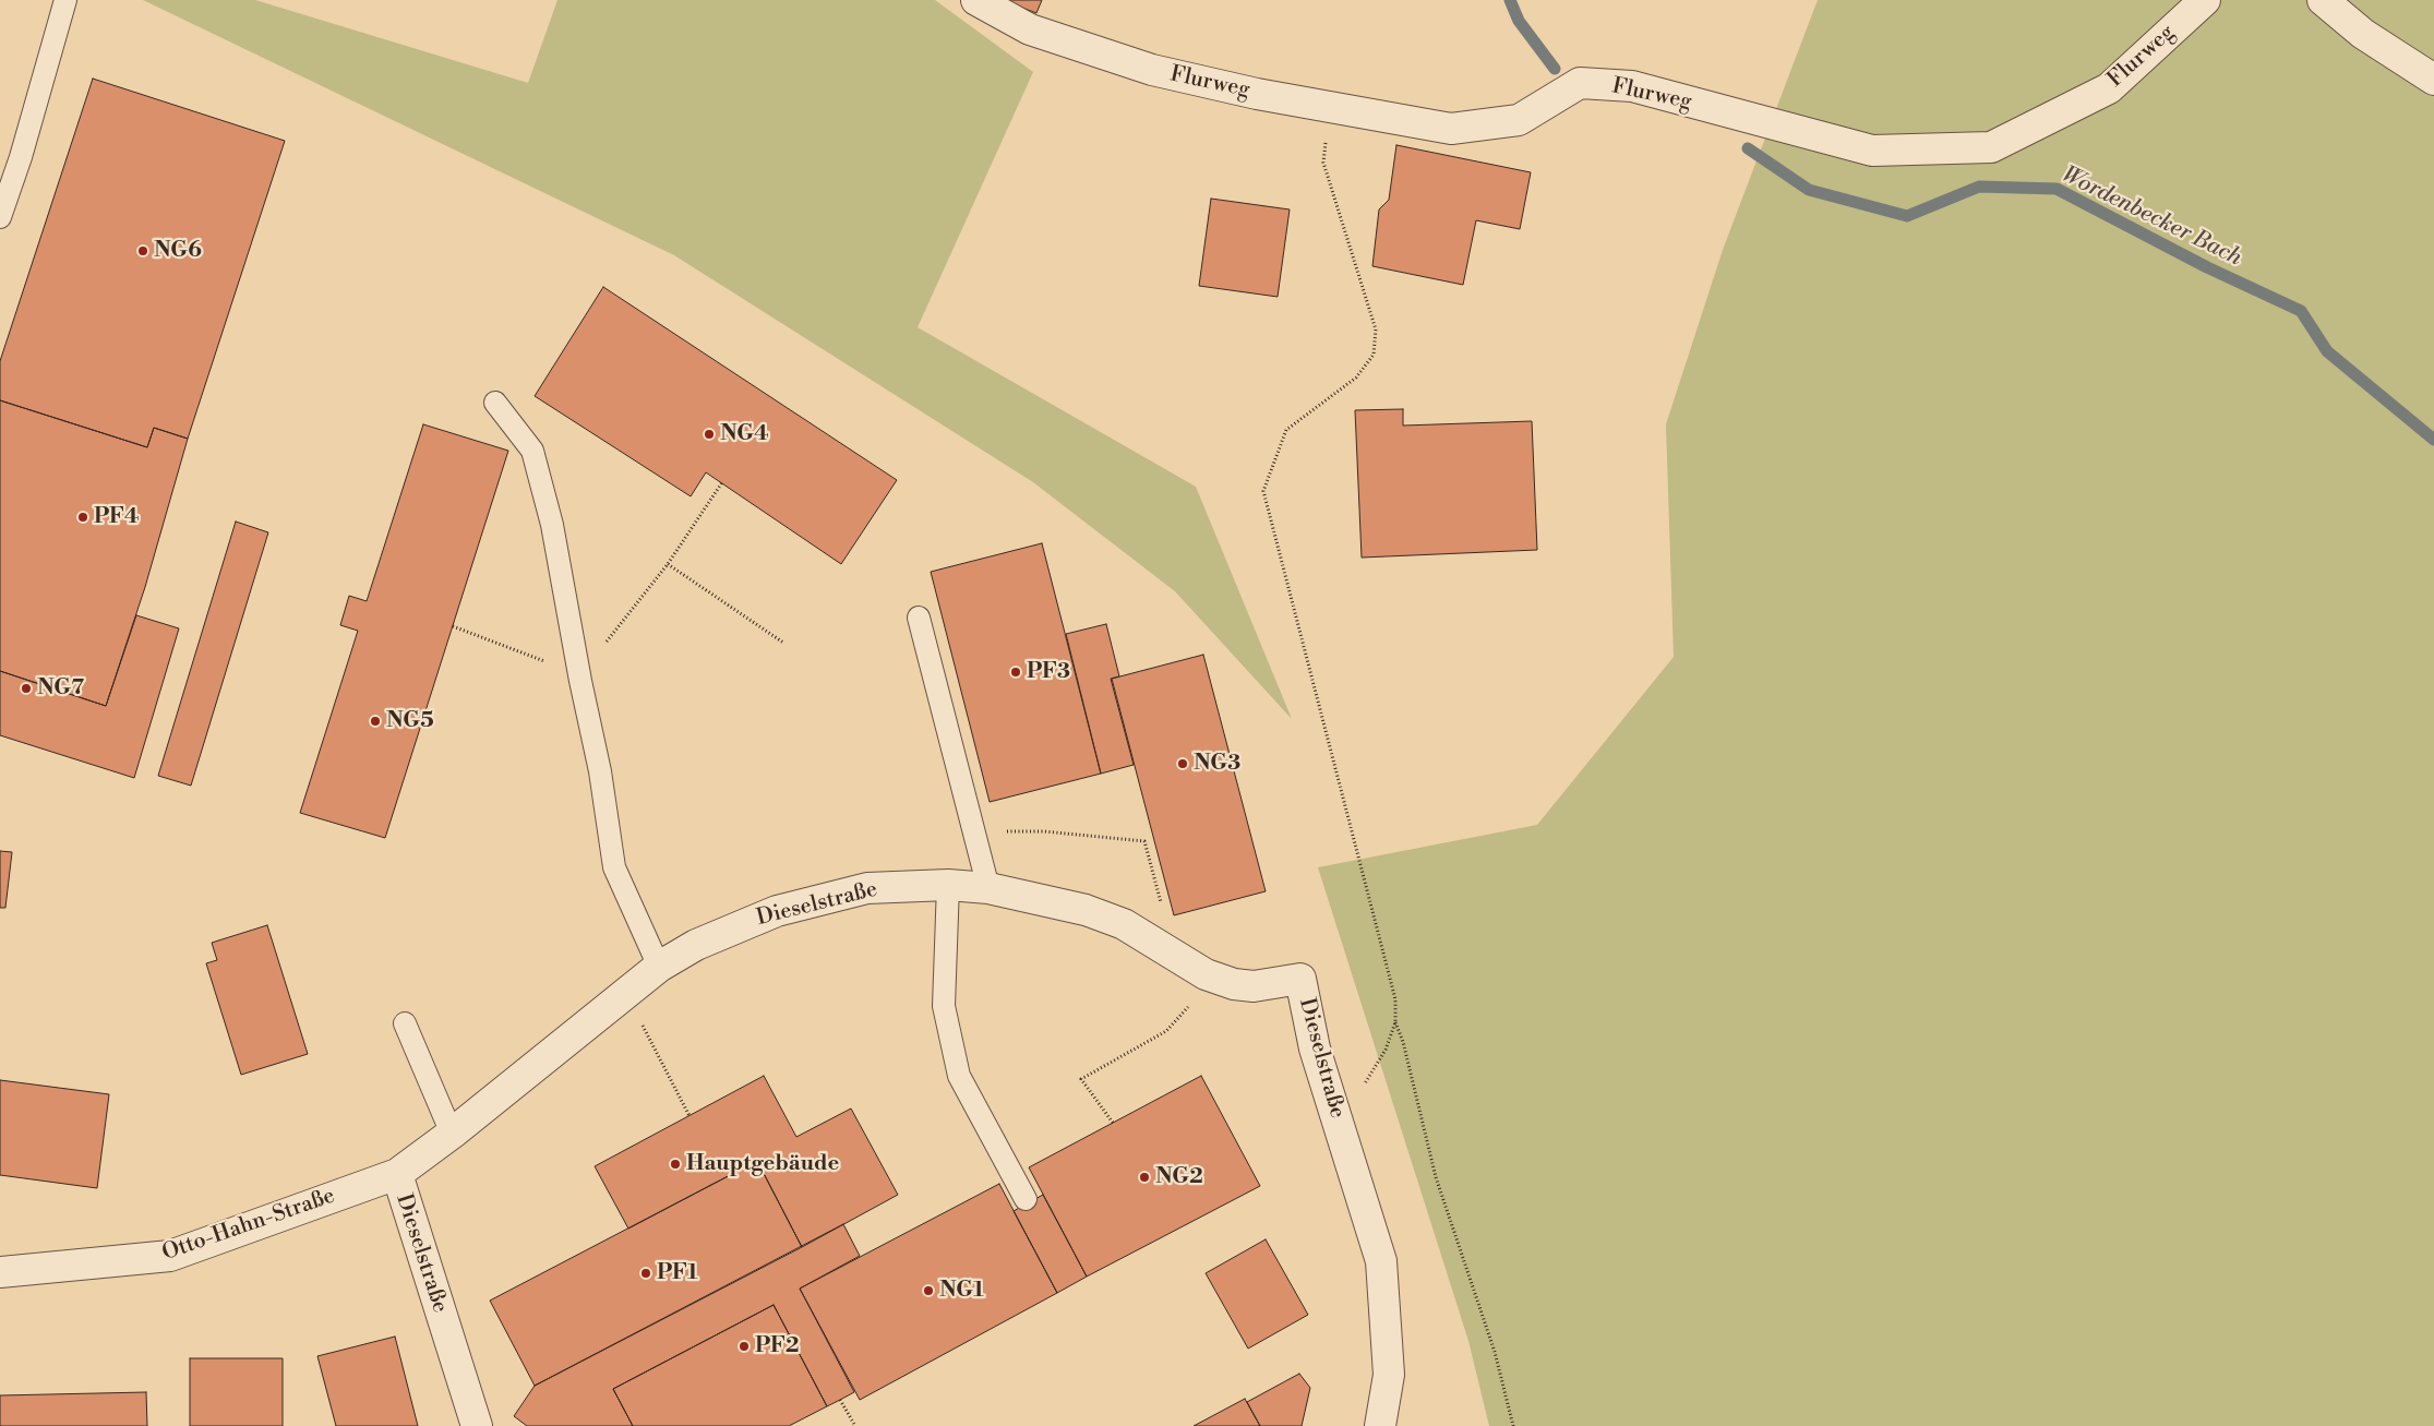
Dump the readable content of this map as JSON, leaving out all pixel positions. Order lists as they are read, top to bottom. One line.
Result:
{"streets":{"street":["Flurweg","Dieselstraße","Otto-Hahn-Straße"]},"crossings":[["Dieselstraße","Otto-Hahn-Straße"]],"water":["Wordenbecker Bach"],"places":["NG6","NG4","PF4","PF3","NG7","NG5","NG3","Hauptgebäude","NG2","PF1","NG1","PF2"]}
